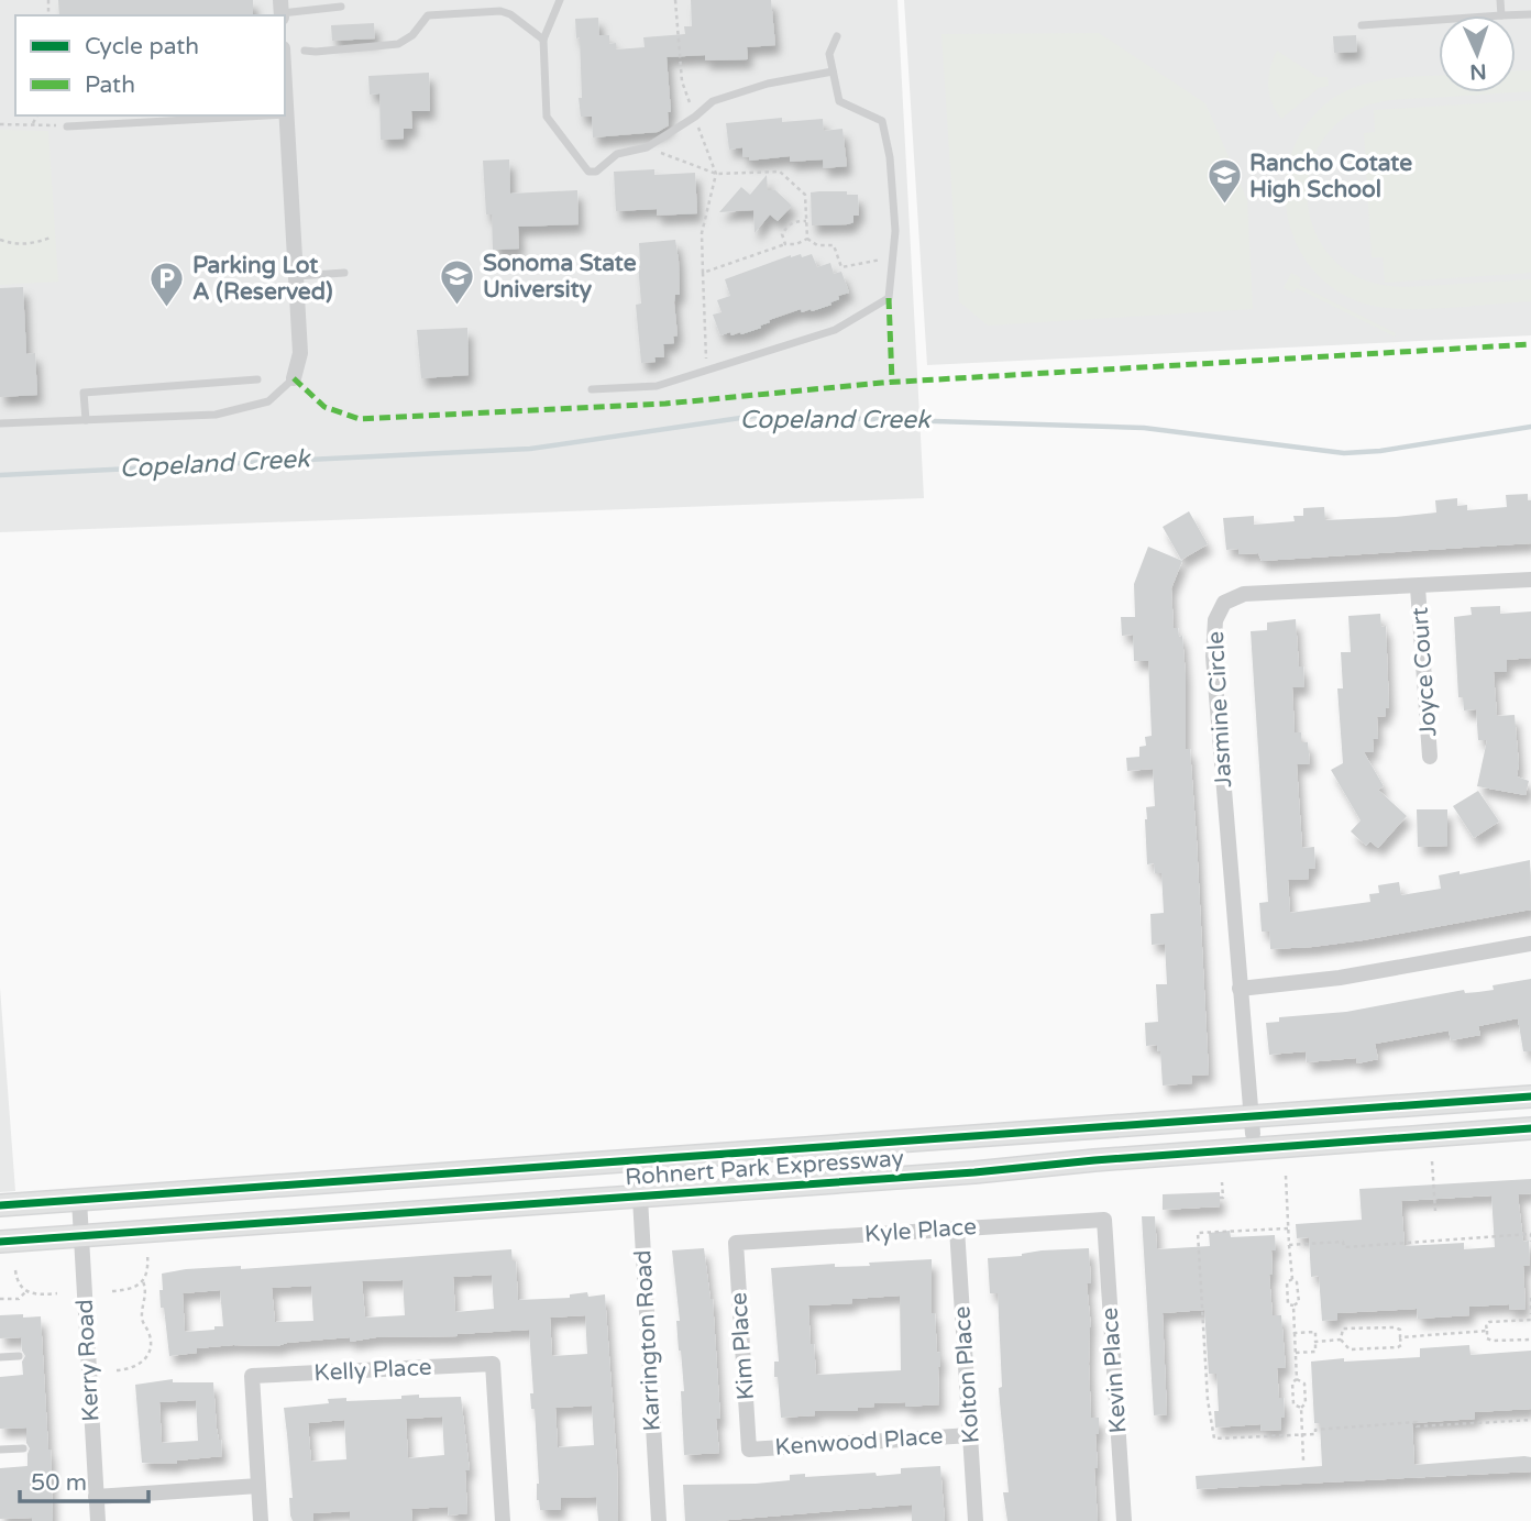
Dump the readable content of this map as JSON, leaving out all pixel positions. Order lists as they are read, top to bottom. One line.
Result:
{"streets":{"main road":["Rohnert Park Expressway"],"street":["Joyce Court","Jasmine Circle","Kyle Place","Karrington Road","Kim Place","Kerry Road","Kelly Place","Kevin Place","Kolton Place","Kenwood Place"]},"crossings":[["Joyce Court","Jasmine Circle"],["Jasmine Circle","Rohnert Park Expressway"],["Rohnert Park Expressway","Karrington Road"],["Rohnert Park Expressway","Kerry Road"],["Kyle Place","Kim Place"],["Kyle Place","Kevin Place"],["Kyle Place","Kolton Place"],["Kim Place","Kenwood Place"],["Kolton Place","Kenwood Place"]],"water":["Copeland Creek"],"places":{"school or university":["Rancho Cotate High School","Sonoma State University"],"parking":["Parking Lot A (Reserved)"]},"legend":["Cycle path","Path"],"scale_bar":"50 m","north":"bottom"}
